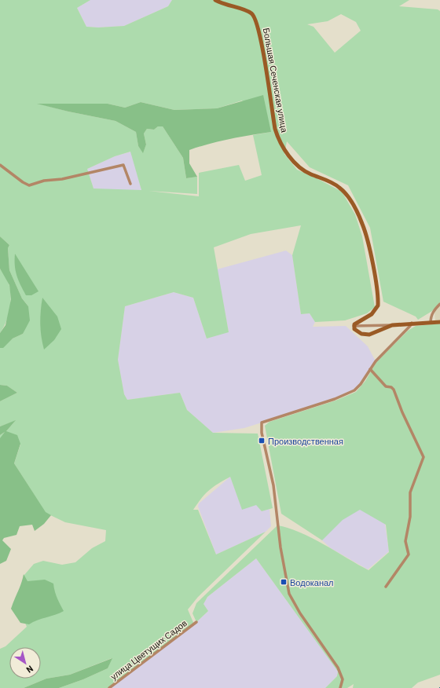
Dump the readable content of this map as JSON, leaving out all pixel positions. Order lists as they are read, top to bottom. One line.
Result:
{"streets":{"street":["Большая Сеченская улица","улица Цветущих Садов"]},"places":{"transit":["Производственная","Водоканал"]},"north":"bottom right"}
